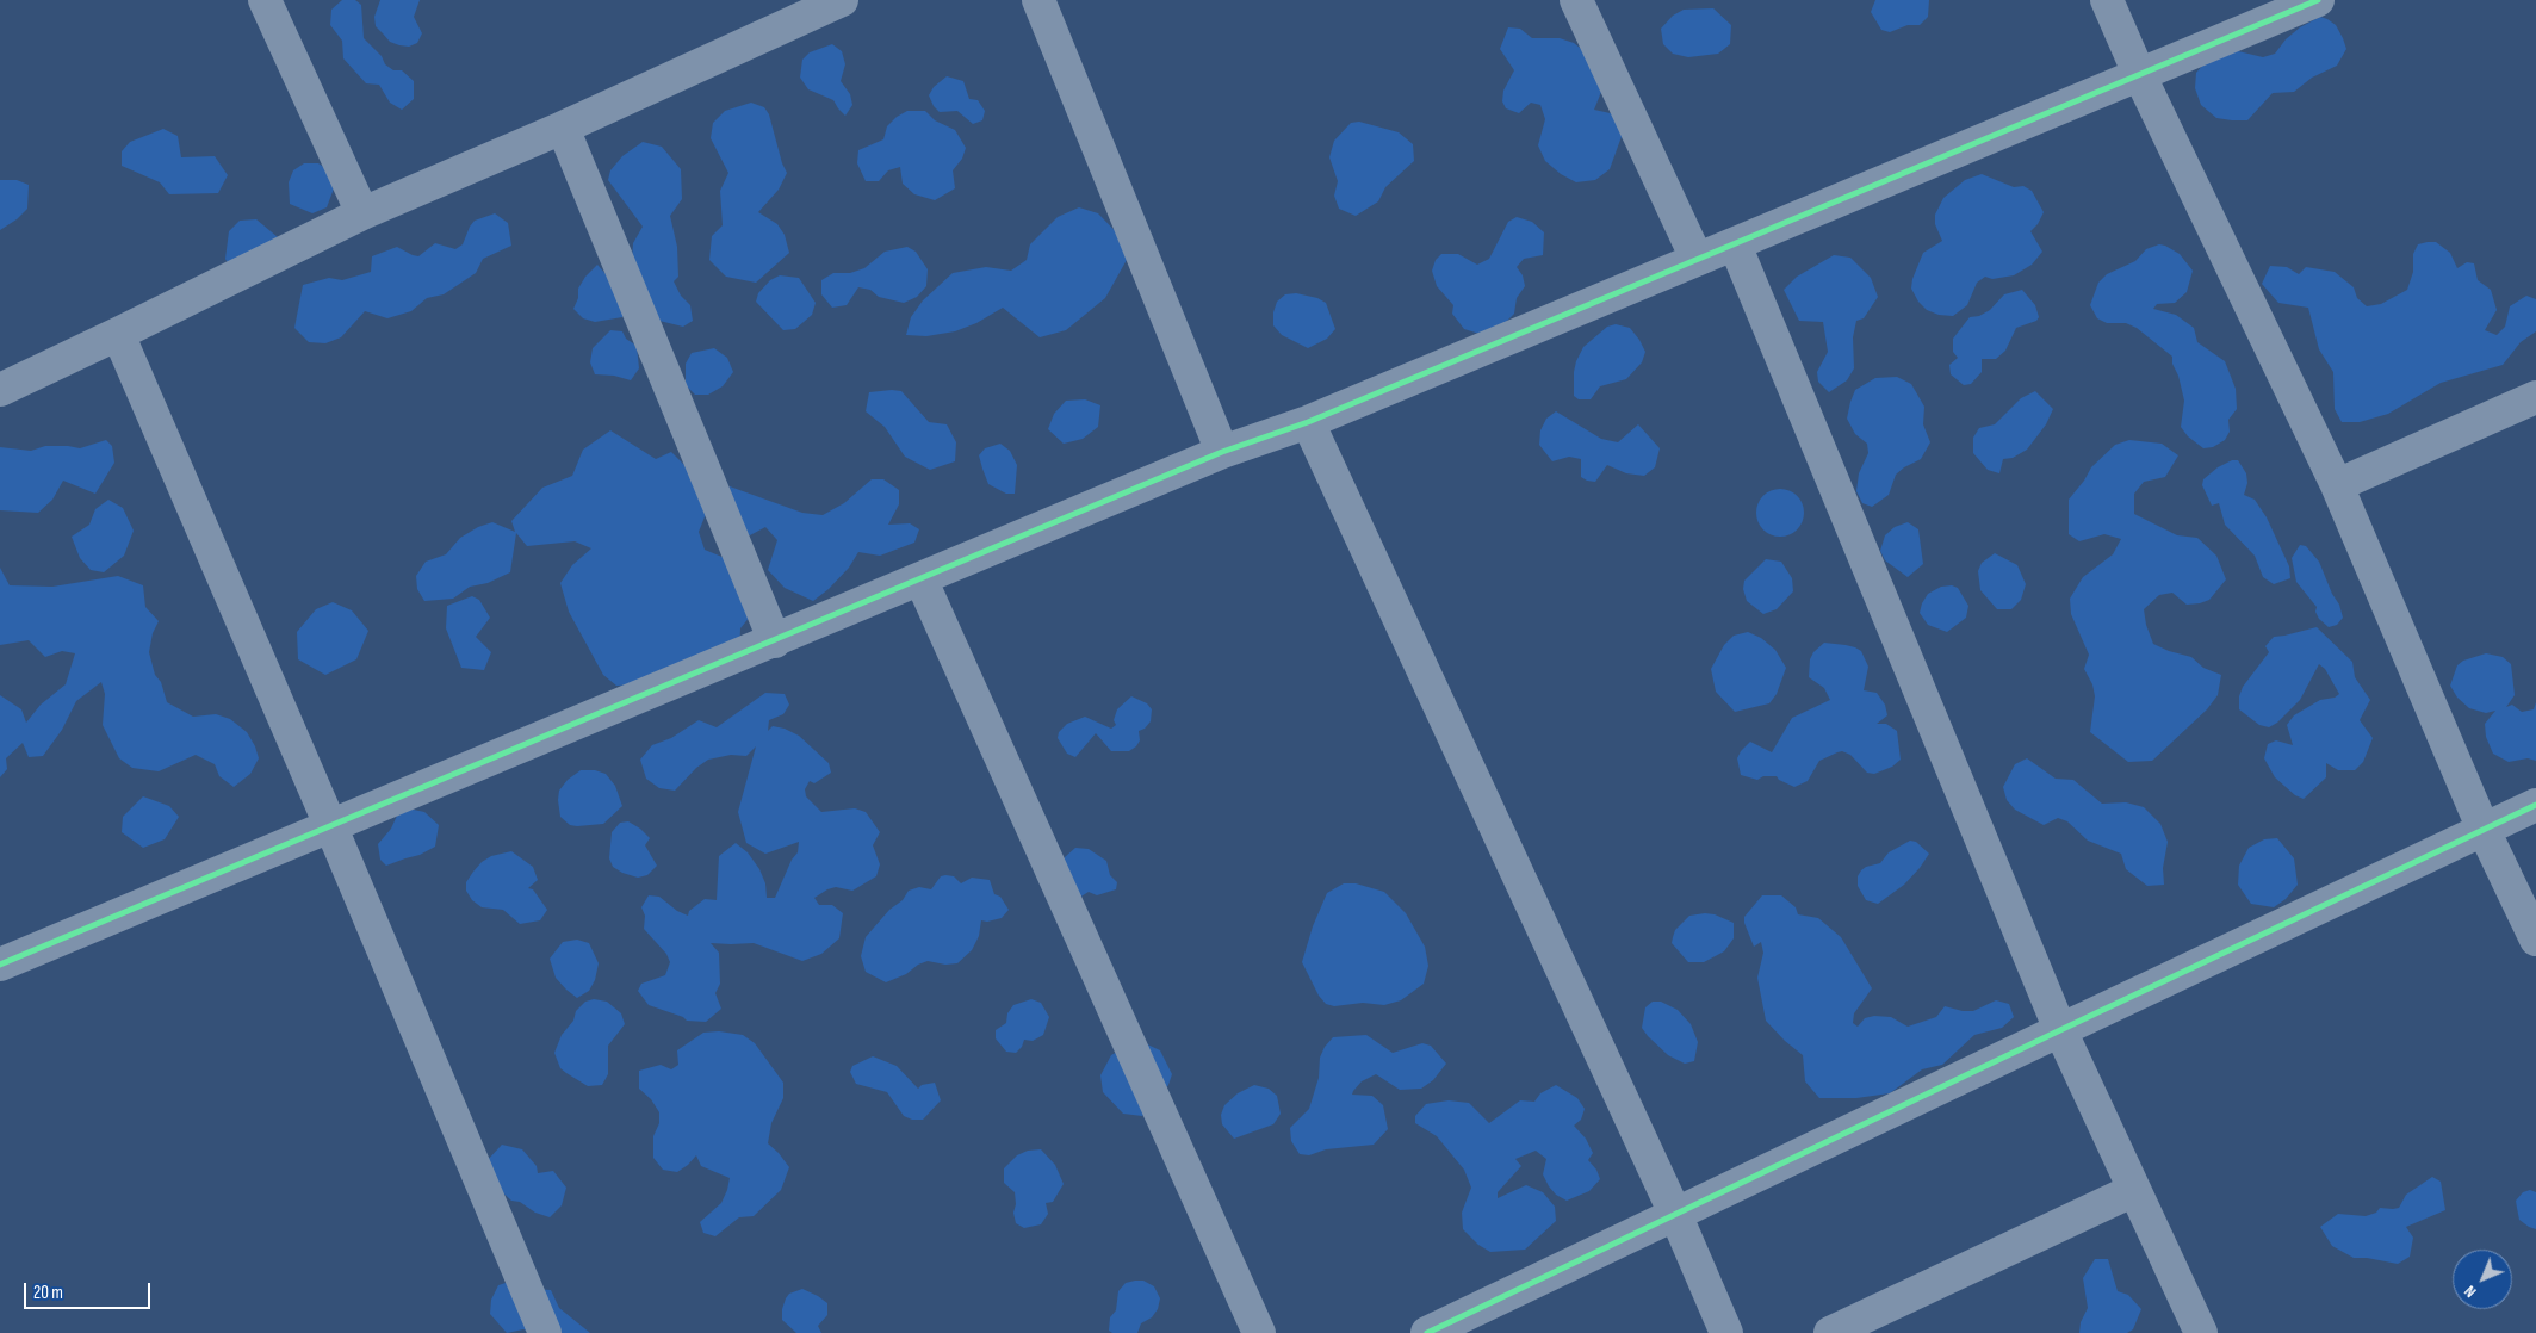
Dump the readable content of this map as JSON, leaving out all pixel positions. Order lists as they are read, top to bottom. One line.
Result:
{"scale_bar":"20 m","north":"bottom left"}
